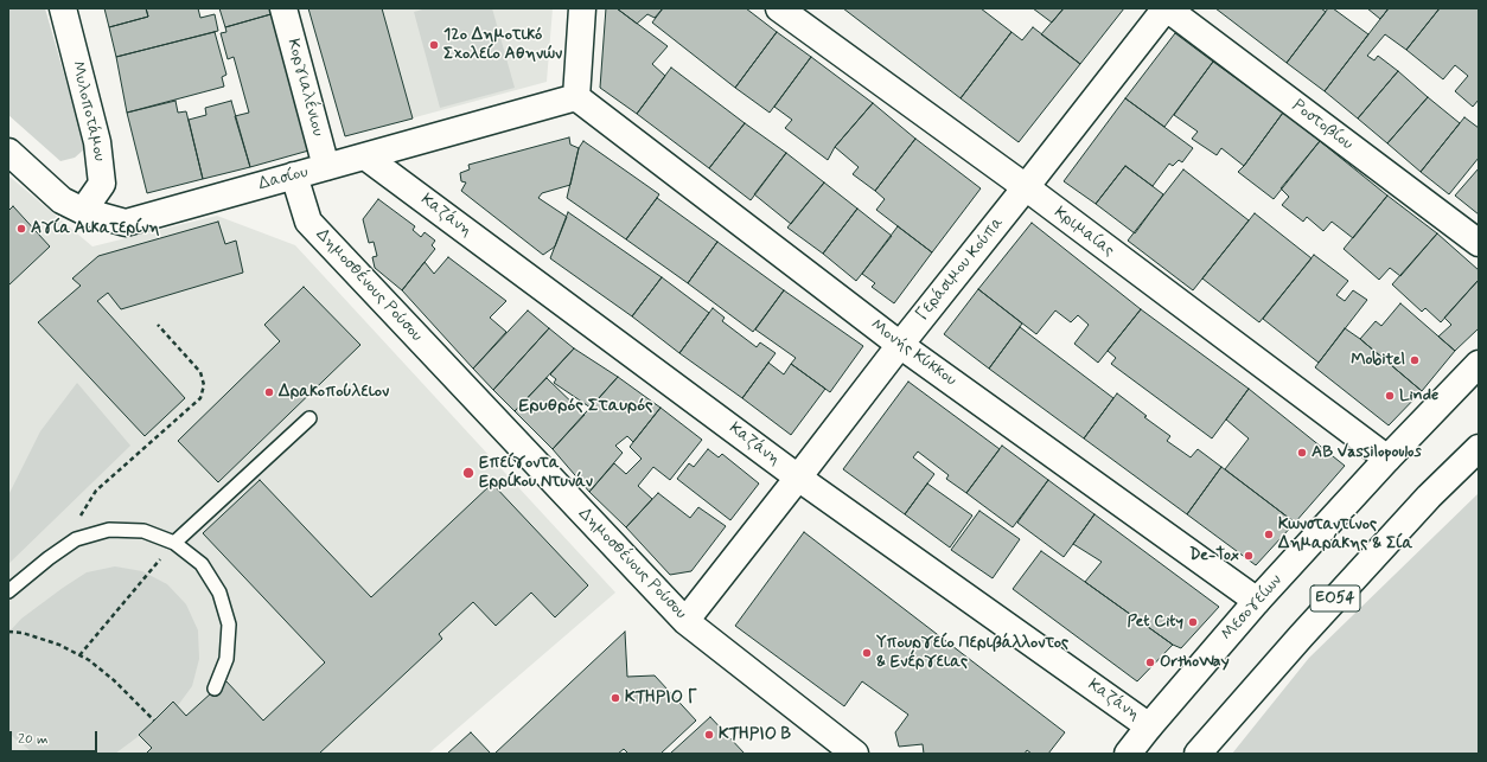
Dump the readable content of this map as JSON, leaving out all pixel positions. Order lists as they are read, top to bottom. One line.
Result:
{"streets":{"street":["Κοργιαλένιου","Μυλοποτάμου","Ροστοβίου","Δασίου","Καζάνη","Κριμαίας","Γεράσιμου Κούπα","Δημοσθένους Ρούσου","Μονής Κύκκου","ΕΟ54","Μεσογείων"]},"crossings":[["Κοργιαλένιου","Δασίου"],["Μυλοποτάμου","Δασίου"],["Ροστοβίου","Γεράσιμου Κούπα"],["Δασίου","Καζάνη"],["Δασίου","Δημοσθένους Ρούσου"],["Δασίου","Μονής Κύκκου"],["Καζάνη","Γεράσιμου Κούπα"],["Καζάνη","Μεσογείων"],["Κριμαίας","Γεράσιμου Κούπα"],["Κριμαίας","Μεσογείων"],["Γεράσιμου Κούπα","Δημοσθένους Ρούσου"],["Γεράσιμου Κούπα","Μονής Κύκκου"],["Μονής Κύκκου","Μεσογείων"]],"districts":["Ερυθρός Σταυρός"],"places":["12ο Δημοτικό Σχολείο Αθηνών","Αγία Αικατερίνη","Mobitel","Δρακοπούλειον","Linde","AB Vassilopoulos","Επείγοντα Ερρίκου Ντυνάν","Κωνσταντίνος Δημαράκης & Σία","De-Tox","Pet City","Υπουργείο Περιβάλλοντος & Ενέργειας","OrthoWay","ΚΤΗΡΙΟ Γ","ΚΤΗΡΙΟ Β"],"scale_bar":"20 m"}
